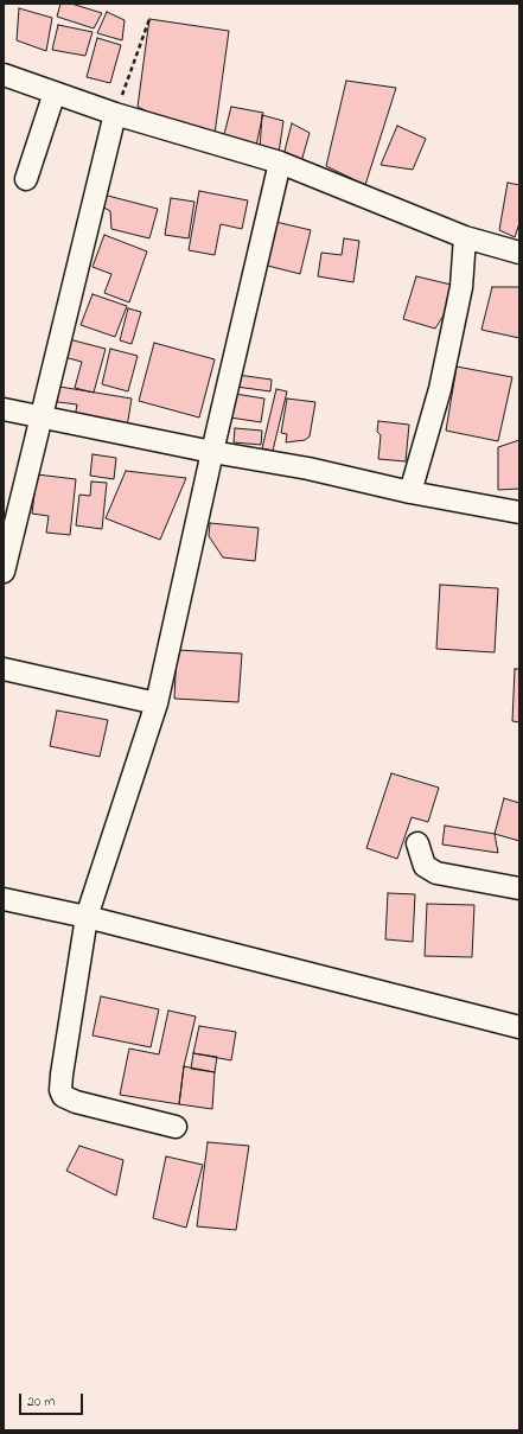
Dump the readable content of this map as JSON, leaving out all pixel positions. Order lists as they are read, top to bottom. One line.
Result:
{"scale_bar":"20 m"}
